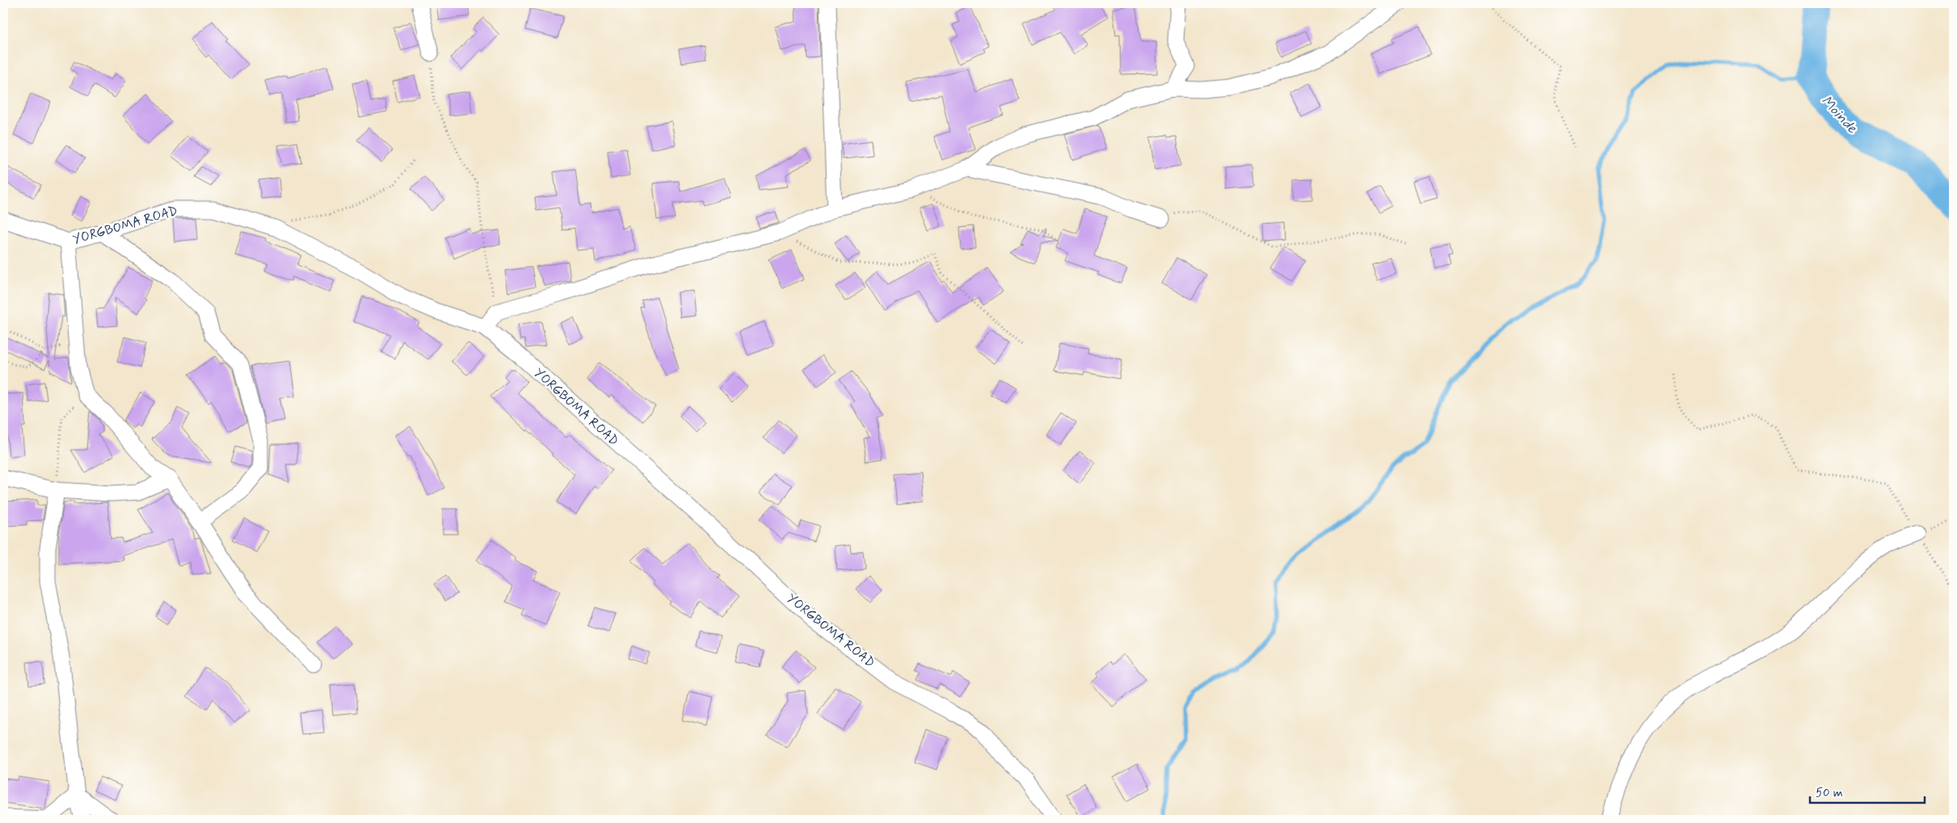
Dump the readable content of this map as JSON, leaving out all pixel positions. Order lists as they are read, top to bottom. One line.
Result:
{"streets":{"street":["YORGBOMA ROAD"]},"water":["Moinde"],"scale_bar":"50 m"}
